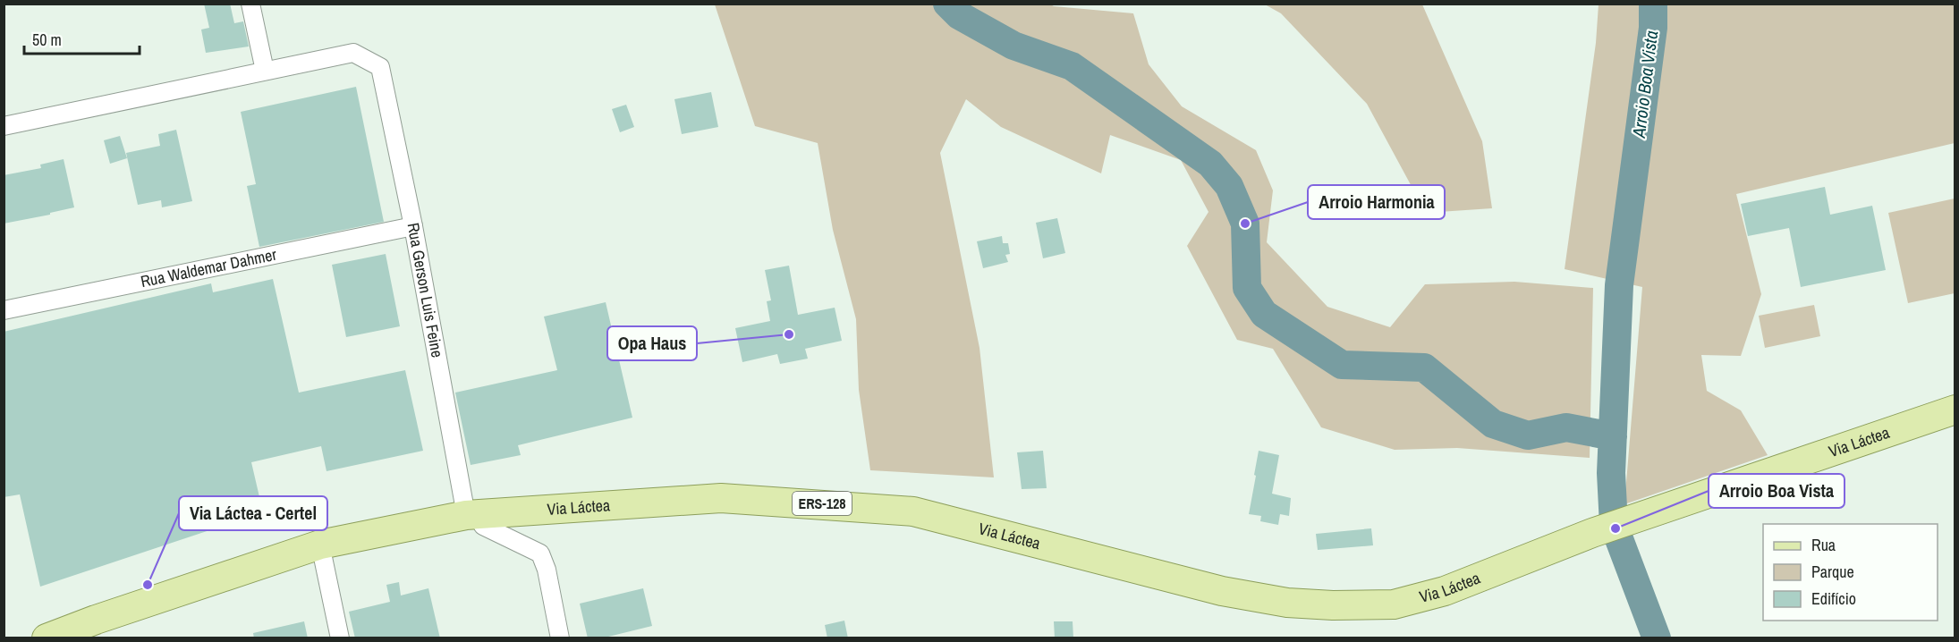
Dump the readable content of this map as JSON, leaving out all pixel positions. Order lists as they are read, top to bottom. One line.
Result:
{"streets":{"main road":["Via Láctea","ERS-128"],"street":["Rua Waldemar Dahmer","Rua Gerson Luis Feine"]},"crossings":[["Rua Waldemar Dahmer","Rua Gerson Luis Feine"],["Rua Gerson Luis Feine","Via Láctea"]],"water":["Arroio Boa Vista"],"places":["Arroio Harmonia","Opa Haus","Arroio Boa Vista","Via Láctea - Certel"],"legend":["Rua","Parque","Edifício"],"scale_bar":"50 m"}
